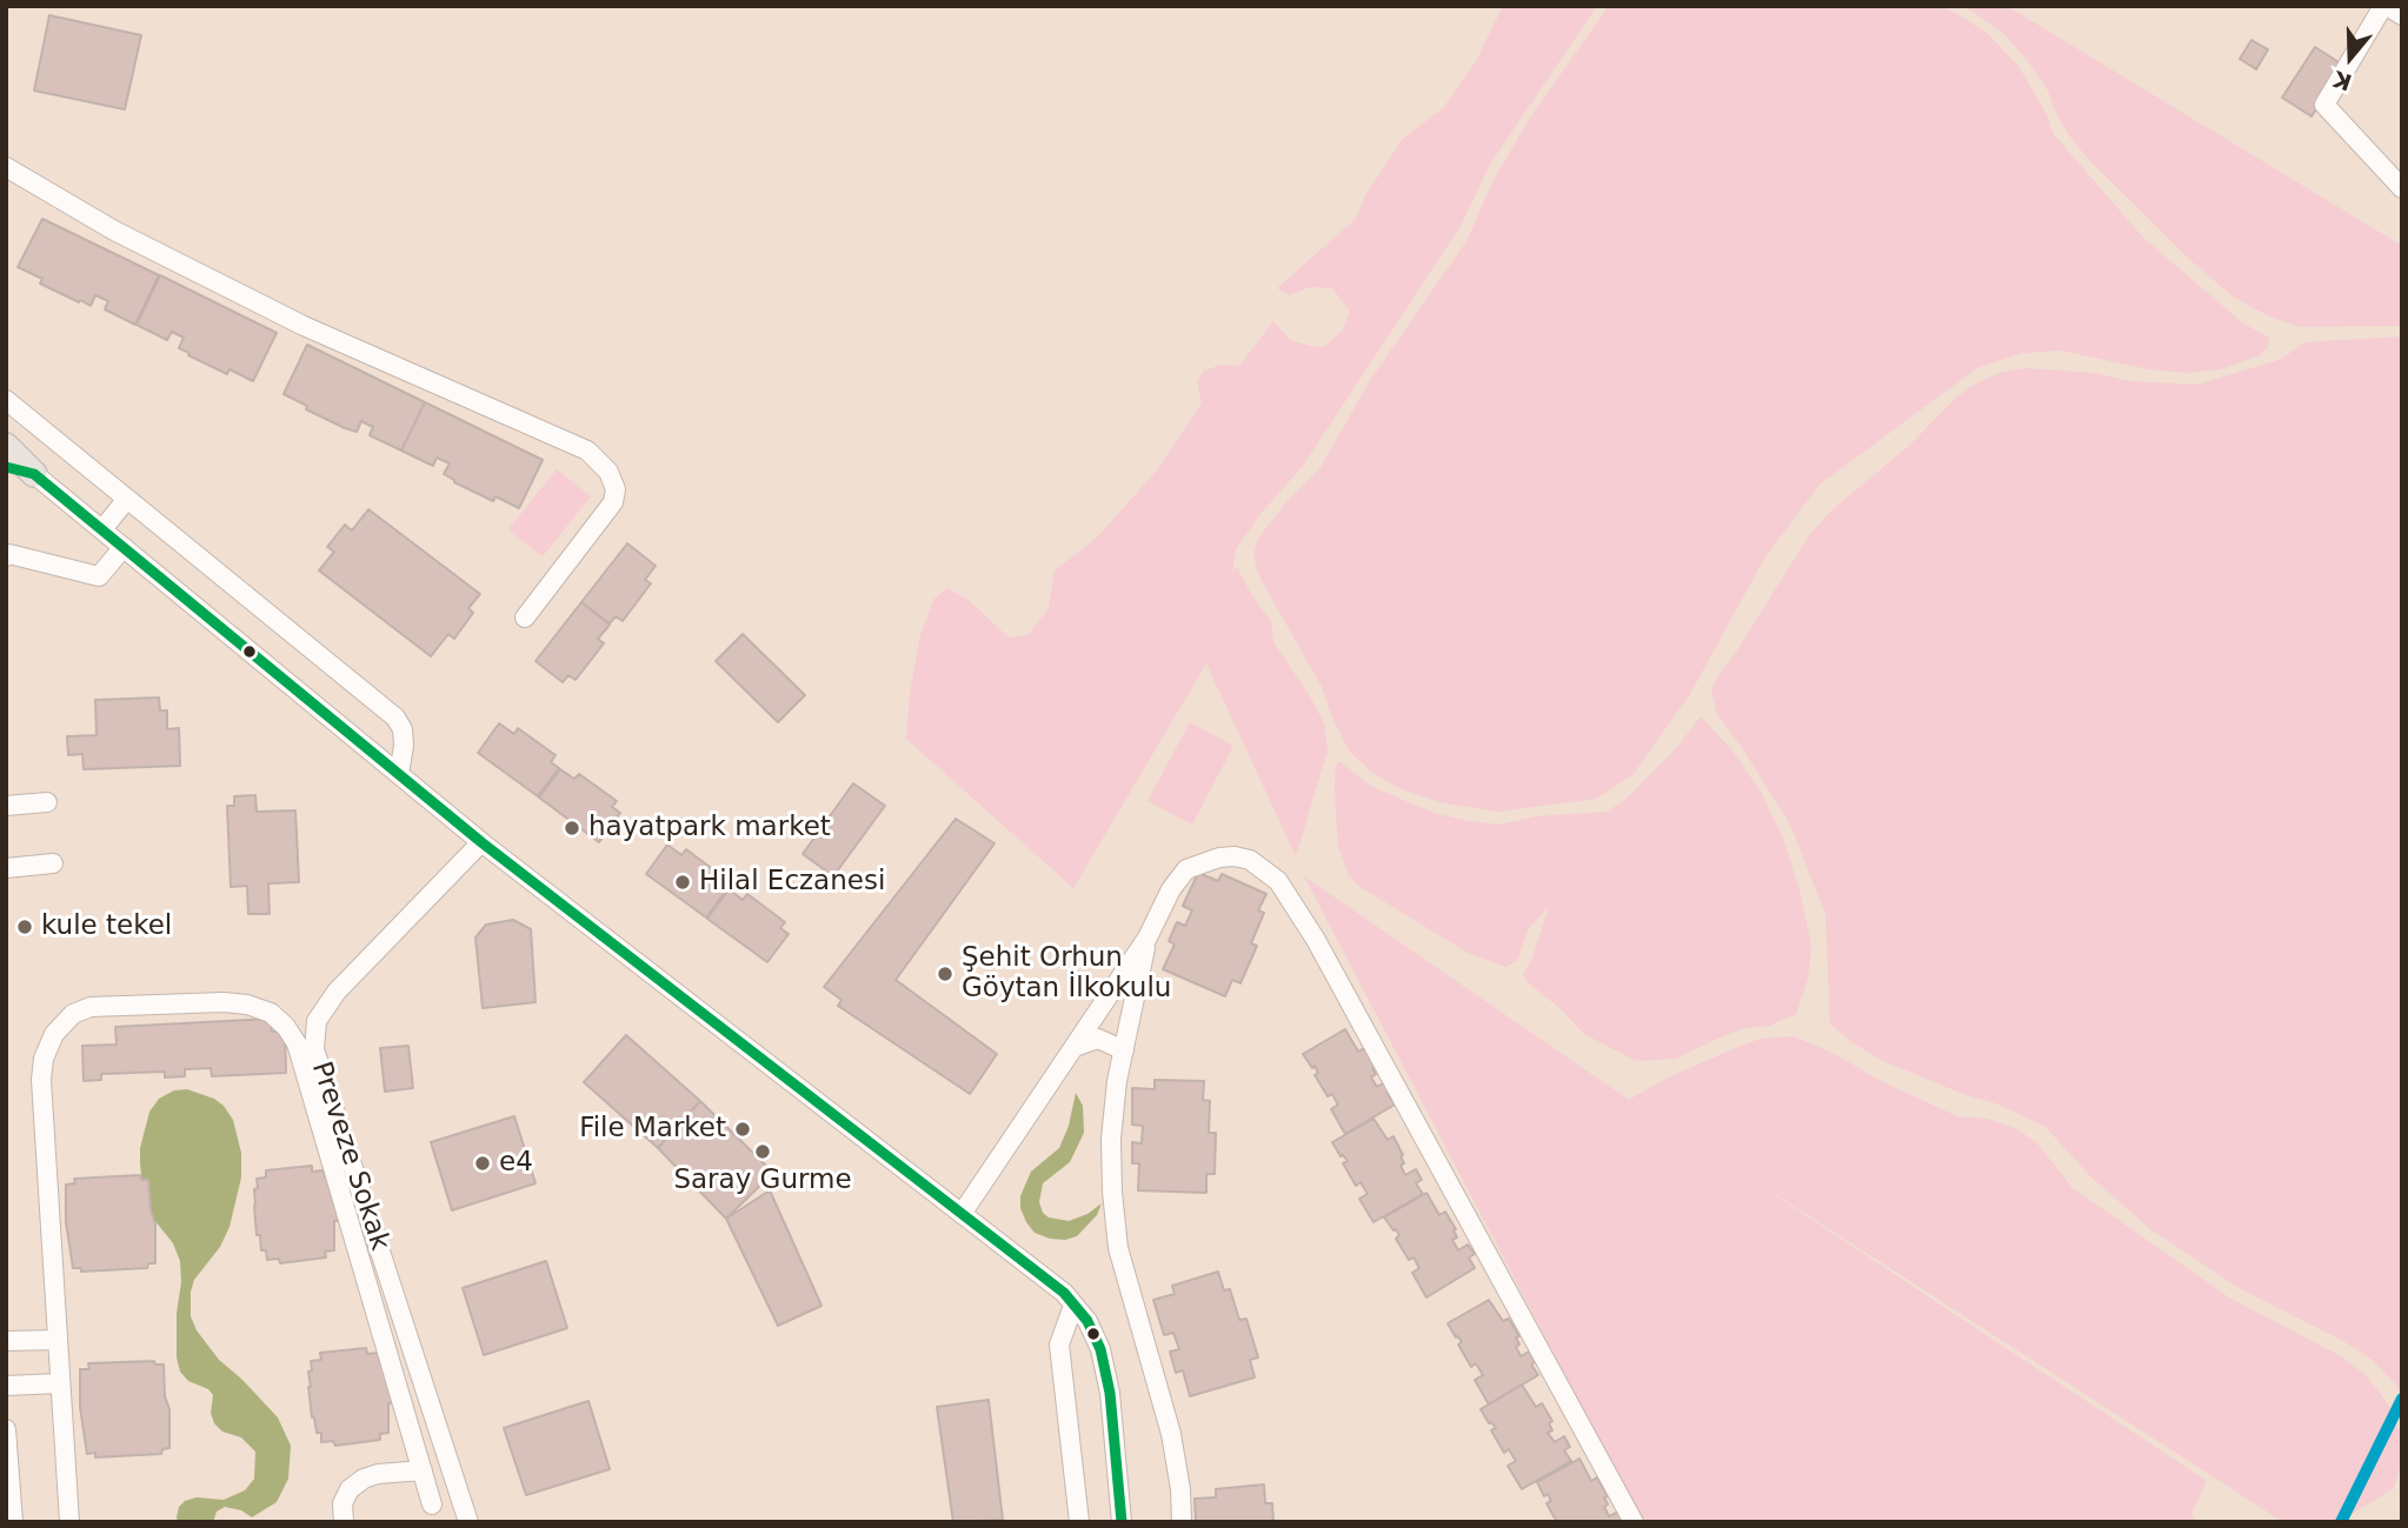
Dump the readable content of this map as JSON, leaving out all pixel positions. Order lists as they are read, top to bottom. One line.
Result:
{"streets":{"street":["Preveze Sokak"]},"places":["hayatpark market","Hilal Eczanesi","kule tekel","Şehit Orhun Göytan İlkokulu","File Market","Saray Gurme","e4"],"north":"bottom"}
